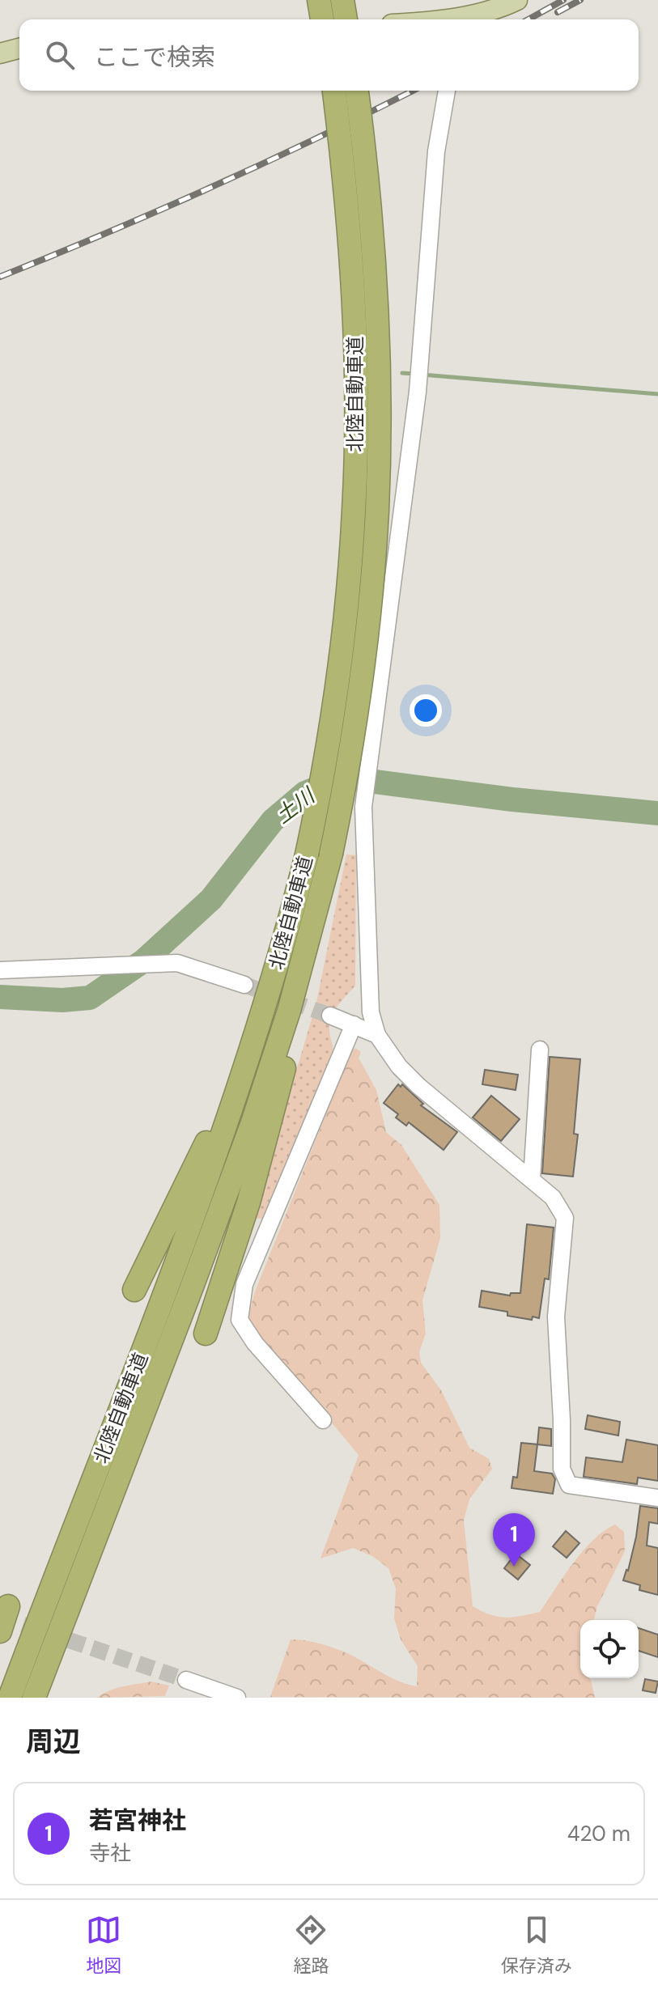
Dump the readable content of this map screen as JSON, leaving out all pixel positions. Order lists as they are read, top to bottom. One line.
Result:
{"streets":{"highway":["北陸自動車道"]},"water":["土川"],"page":{"search":"ここで検索","pins":"1","heading":"周辺","list":[{"mark":"1","name":"若宮神社","note":"寺社","value":"420 m"}],"nav":["地図","経路","保存済み"]}}
